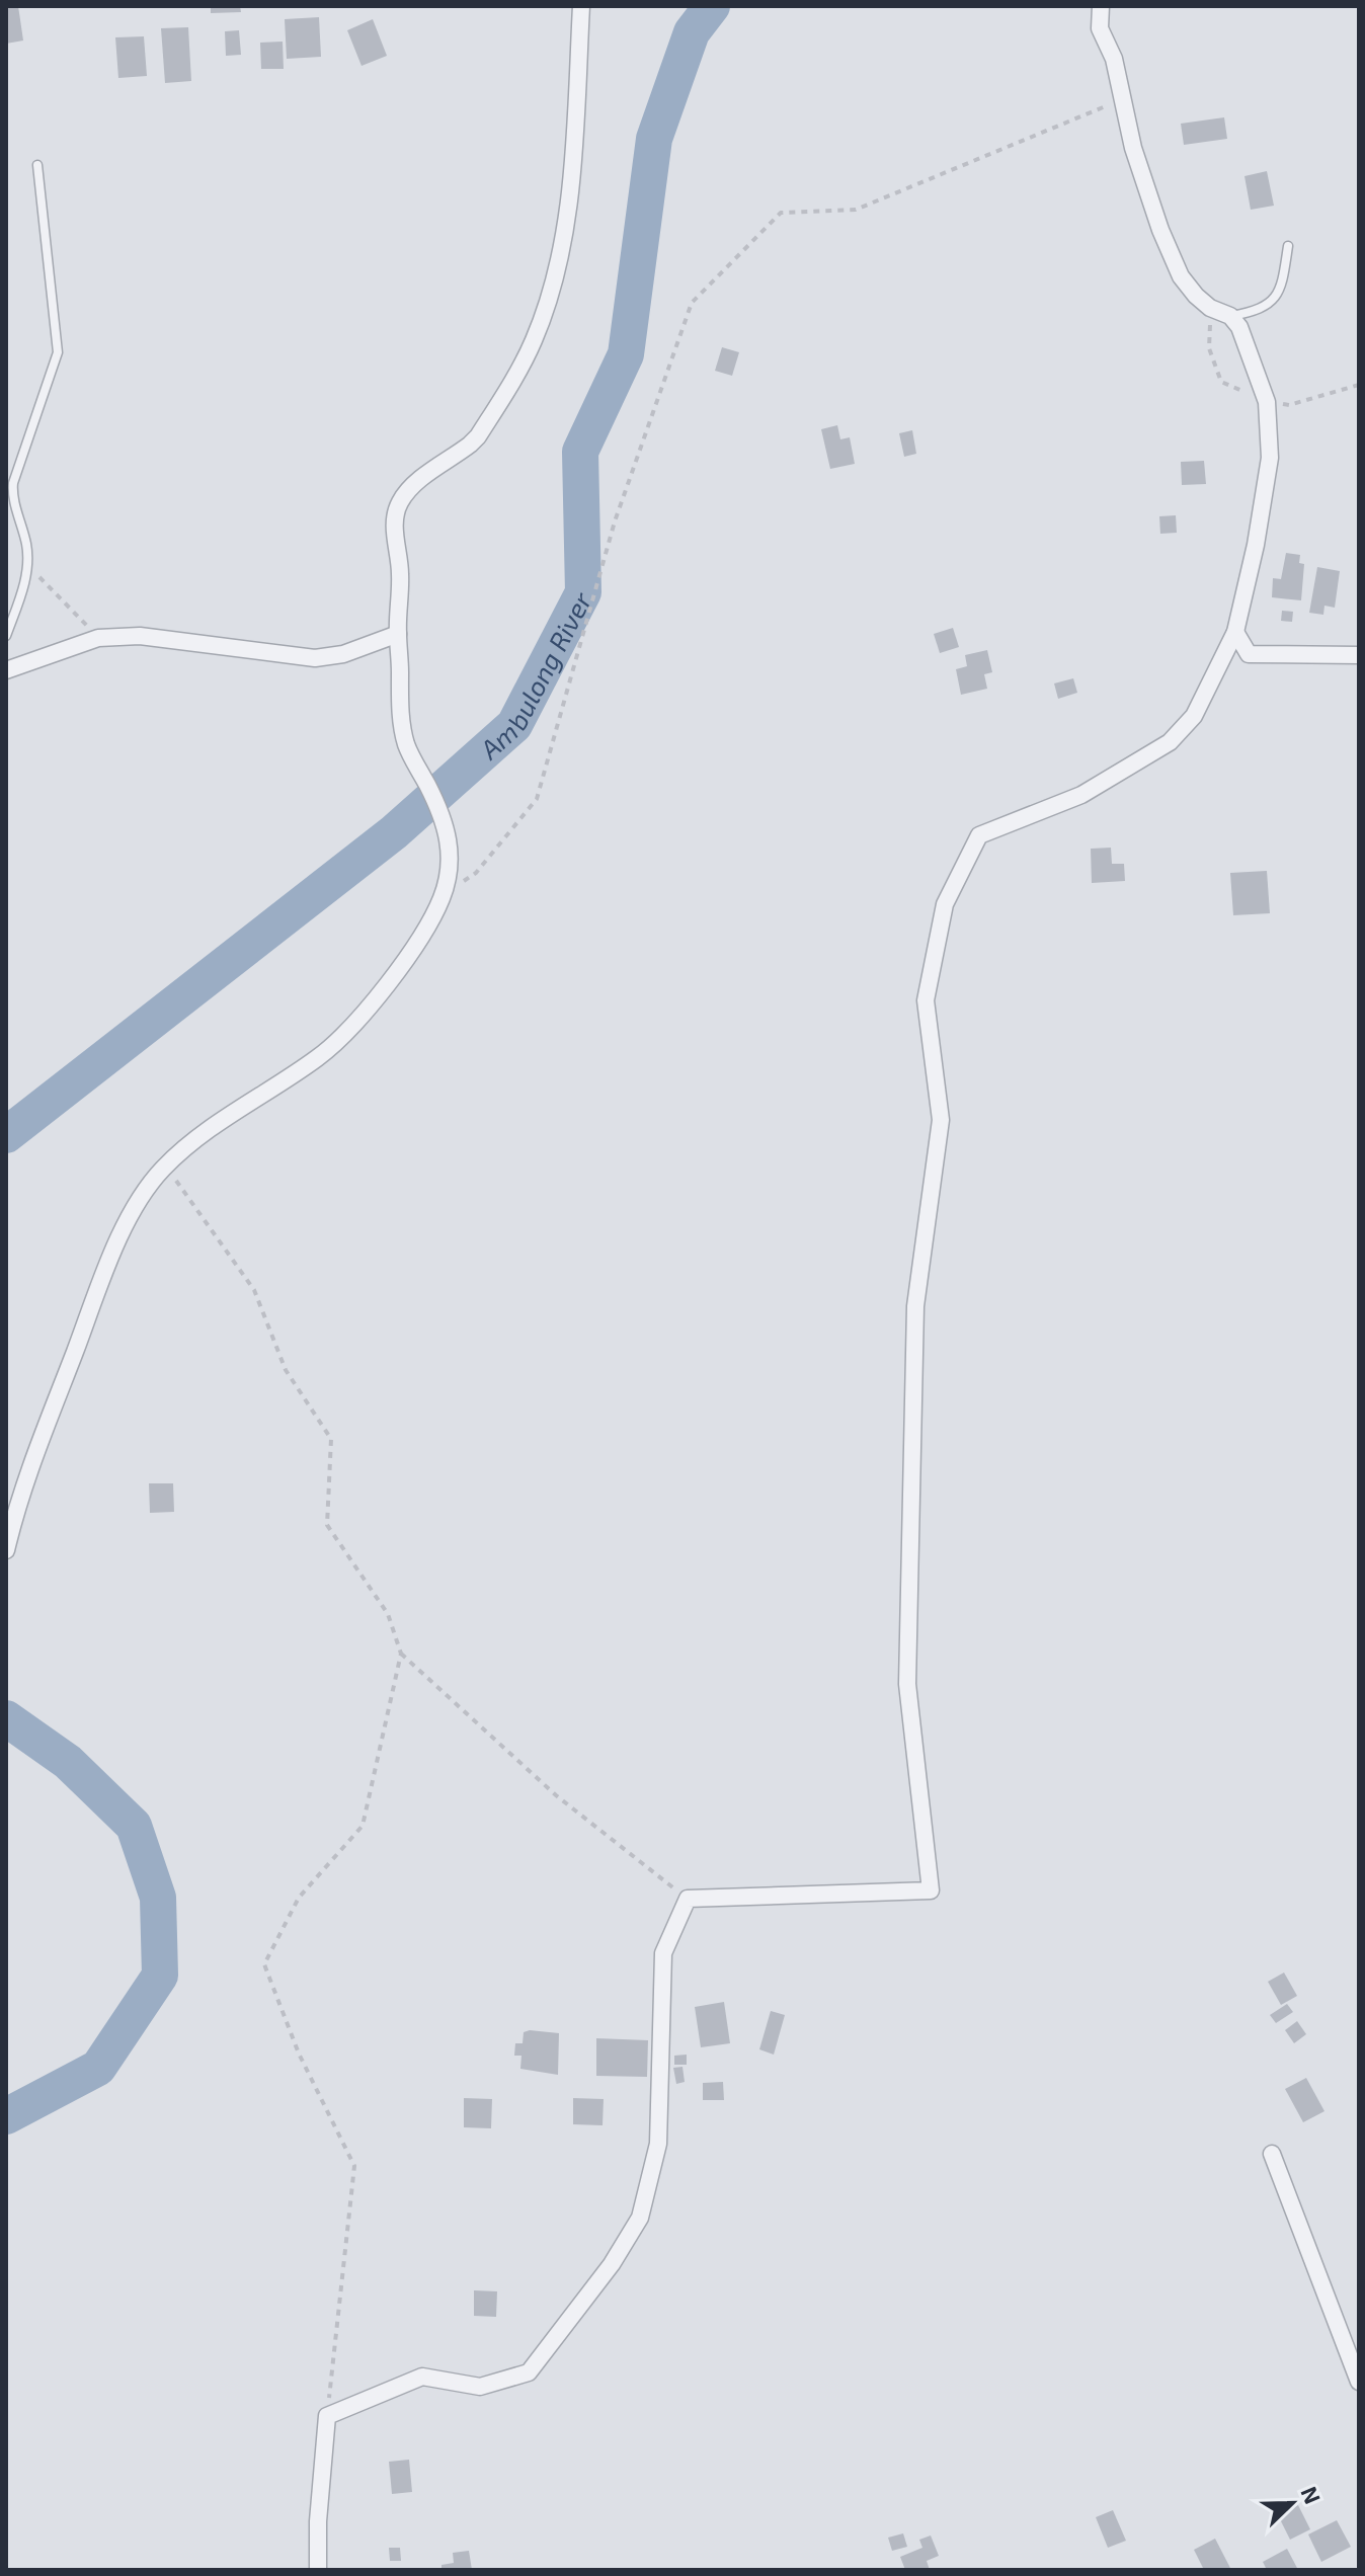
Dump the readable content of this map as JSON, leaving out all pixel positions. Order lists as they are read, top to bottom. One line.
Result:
{"water":["Ambulong River"],"north":"top right"}
